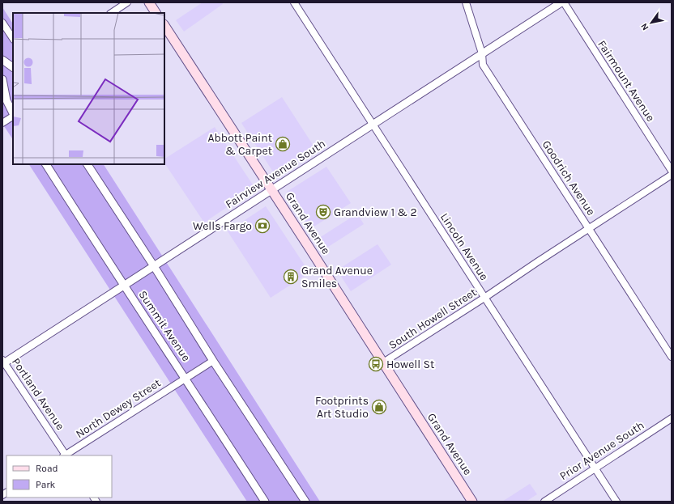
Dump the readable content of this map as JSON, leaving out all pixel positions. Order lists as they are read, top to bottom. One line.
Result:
{"streets":{"main road":["Grand Avenue"],"street":["Fairmount Avenue","Fairview Avenue South","Goodrich Avenue","Lincoln Avenue","South Howell Street","Summit Avenue","Portland Avenue","North Dewey Street","Prior Avenue South"]},"crossings":[["Fairmount Avenue","Fairview Avenue South"],["Fairview Avenue South","Goodrich Avenue"],["Fairview Avenue South","Grand Avenue"],["Fairview Avenue South","Lincoln Avenue"],["Fairview Avenue South","Summit Avenue"],["Fairview Avenue South","Portland Avenue"],["Goodrich Avenue","South Howell Street"],["Grand Avenue","South Howell Street"],["Lincoln Avenue","South Howell Street"],["Lincoln Avenue","Prior Avenue South"],["Summit Avenue","North Dewey Street"],["Portland Avenue","North Dewey Street"]],"places":{"shop":["Abbott Paint & Carpet","Footprints Art Studio"],"theatre":["Grandview 1 & 2"],"bank":["Wells Fargo"],"building":["Grand Avenue Smiles"],"bus stop":["Howell St"]},"legend":["Road","Park"],"north":"bottom left"}
